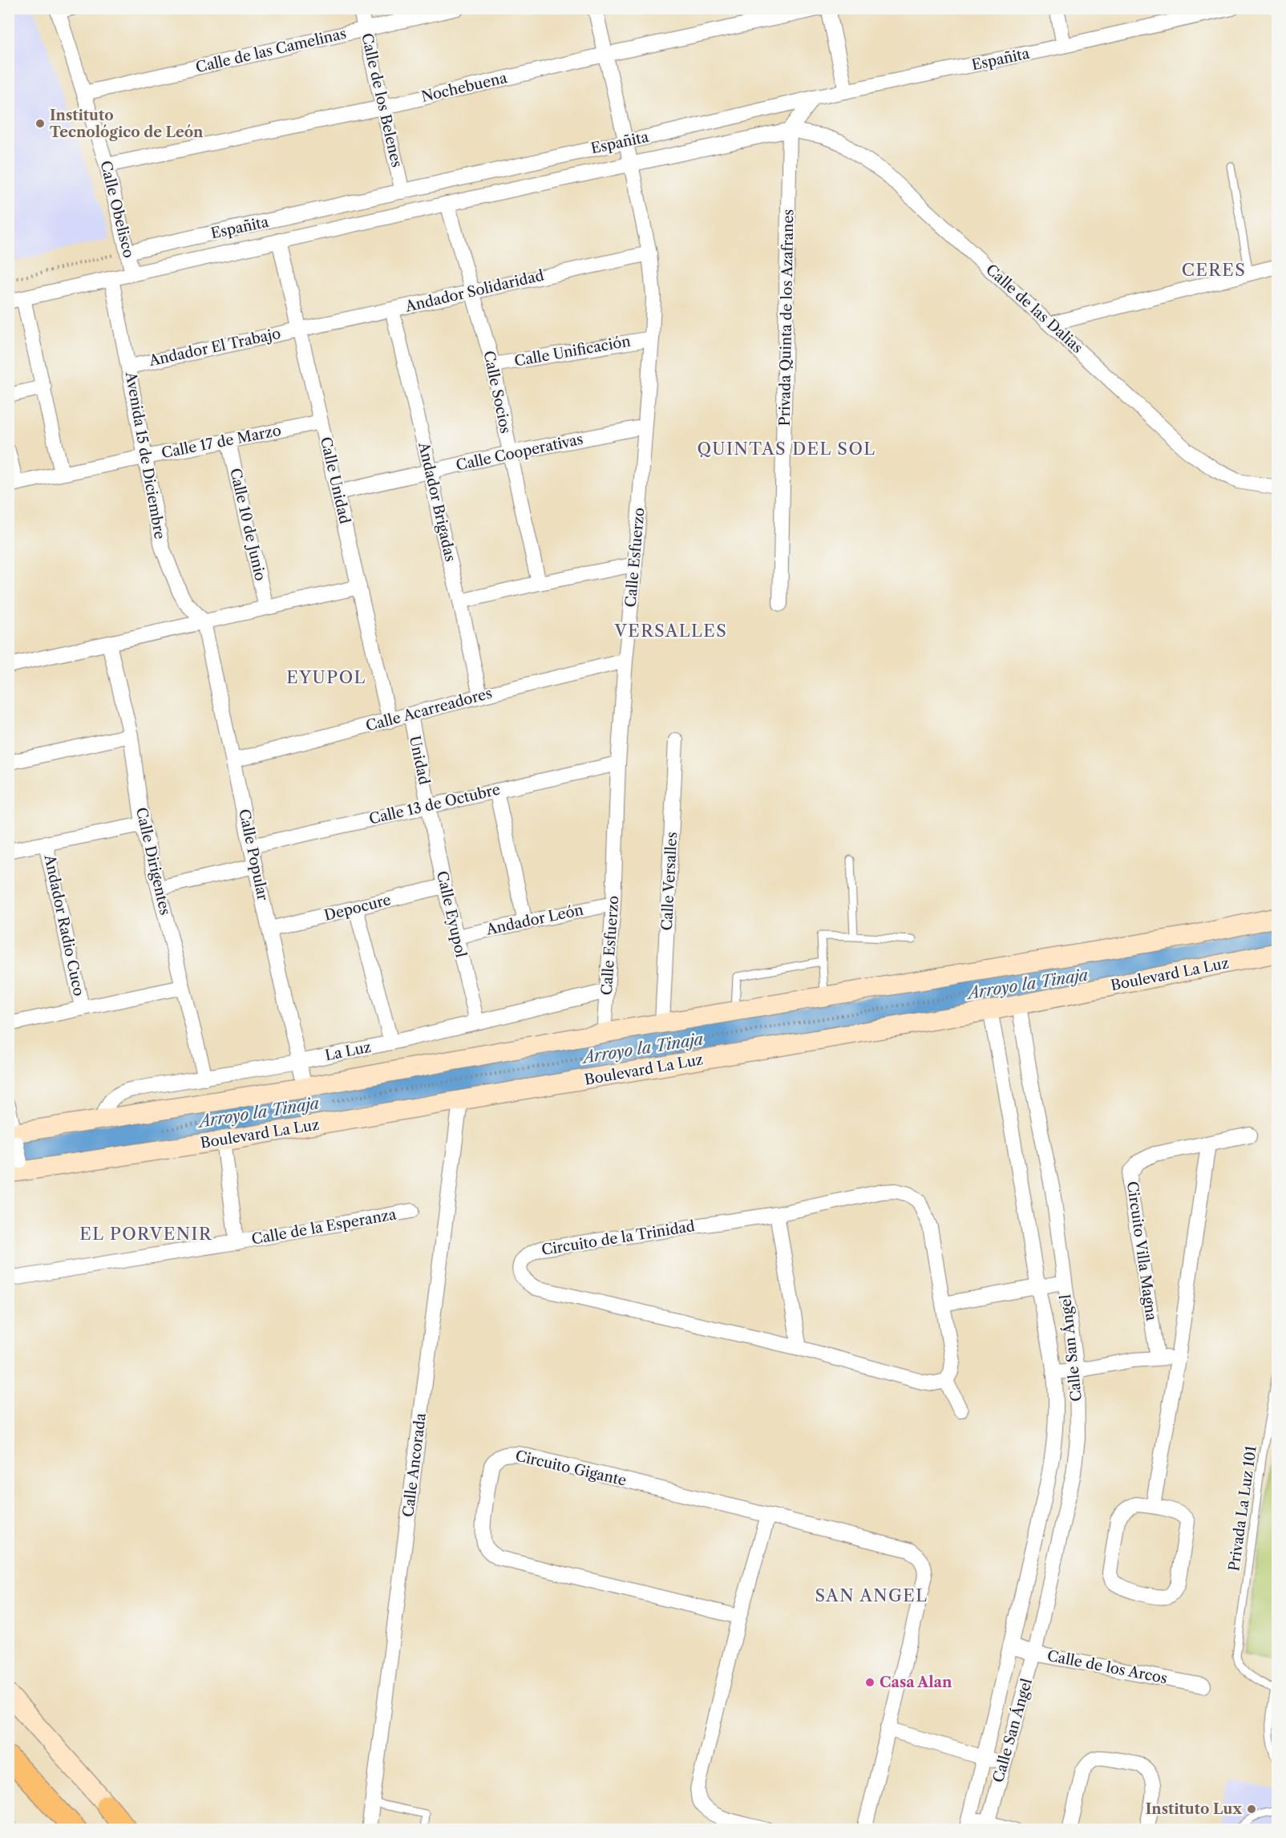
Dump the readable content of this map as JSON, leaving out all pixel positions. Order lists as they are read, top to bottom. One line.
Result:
{"streets":{"main road":["Boulevard La Luz"],"street":["Calle de las Camelinas","Españita","Nochebuena","Calle de los Belenes","Calle Obelisco","Andador Solidaridad","Calle de las Dalias","Privada Quinta de los Azafranes","Andador El Trabajo","Calle Unificación","Calle Socios","Calle 17 de Marzo","Calle Cooperativas","Avenida 15 de Diciembre","Calle Unidad","Andador Brigadas","Calle 10 de Junio","Calle Esfuerzo","Calle Acarreadores","Unidad","Calle 13 de Octubre","Calle Popular","Calle Dirigentes","Calle Versalles","Depocure","Calle Eyupol","Andador León","Andador Radio Cuco","La Luz","Calle de la Esperanza","Circuito de la Trinidad","Circuito Villa Magna","Calle San Ángel","Calle Ancorada","Circuito Gigante","Calle de los Arcos"],"lane":["Privada La Luz 101"]},"crossings":[["Calle de las Camelinas","Calle de los Belenes"],["Calle de las Camelinas","Calle Obelisco"],["Españita","Calle de los Belenes"],["Españita","Calle Obelisco"],["Españita","Calle Esfuerzo"],["Nochebuena","Calle de los Belenes"],["Nochebuena","Calle Obelisco"],["Nochebuena","Calle Esfuerzo"],["Andador Solidaridad","Andador El Trabajo"],["Andador Solidaridad","Calle Socios"],["Andador Solidaridad","Calle Unidad"],["Andador Solidaridad","Andador Brigadas"],["Andador Solidaridad","Calle Esfuerzo"],["Calle de las Dalias","Privada Quinta de los Azafranes"],["Andador El Trabajo","Avenida 15 de Diciembre"],["Andador El Trabajo","Calle Unidad"],["Calle Unificación","Calle Socios"],["Calle Unificación","Calle Esfuerzo"],["Calle Socios","Calle Cooperativas"],["Calle 17 de Marzo","Avenida 15 de Diciembre"],["Calle 17 de Marzo","Calle Unidad"],["Calle 17 de Marzo","Calle 10 de Junio"],["Calle Cooperativas","Calle Unidad"],["Calle Cooperativas","Andador Brigadas"],["Calle Cooperativas","Calle Esfuerzo"],["Avenida 15 de Diciembre","Calle Popular"],["Calle Unidad","Calle Acarreadores"],["Andador Brigadas","Calle Acarreadores"],["Calle Esfuerzo","Calle Acarreadores"],["Calle Esfuerzo","Calle 13 de Octubre"],["Calle Esfuerzo","Andador León"],["Calle Esfuerzo","La Luz"],["Calle Acarreadores","Unidad"],["Calle Acarreadores","Calle Popular"],["Unidad","Calle 13 de Octubre"],["Unidad","Calle Eyupol"],["Calle 13 de Octubre","Calle Popular"],["Calle 13 de Octubre","Calle Eyupol"],["Calle Popular","Depocure"],["Calle Popular","La Luz"],["Calle Dirigentes","La Luz"],["Depocure","Calle Eyupol"],["Calle Eyupol","Andador León"],["Calle Eyupol","La Luz"],["Boulevard La Luz","Calle San Ángel"],["Boulevard La Luz","Calle Ancorada"],["Calle San Ángel","Calle de los Arcos"]],"districts":["CERES","QUINTAS DEL SOL","VERSALLES","EYUPOL","EL PORVENIR","SAN ANGEL"],"water":["Arroyo la Tinaja"],"places":["Instituto Tecnológico de León","Casa Alan","Instituto Lux"]}
